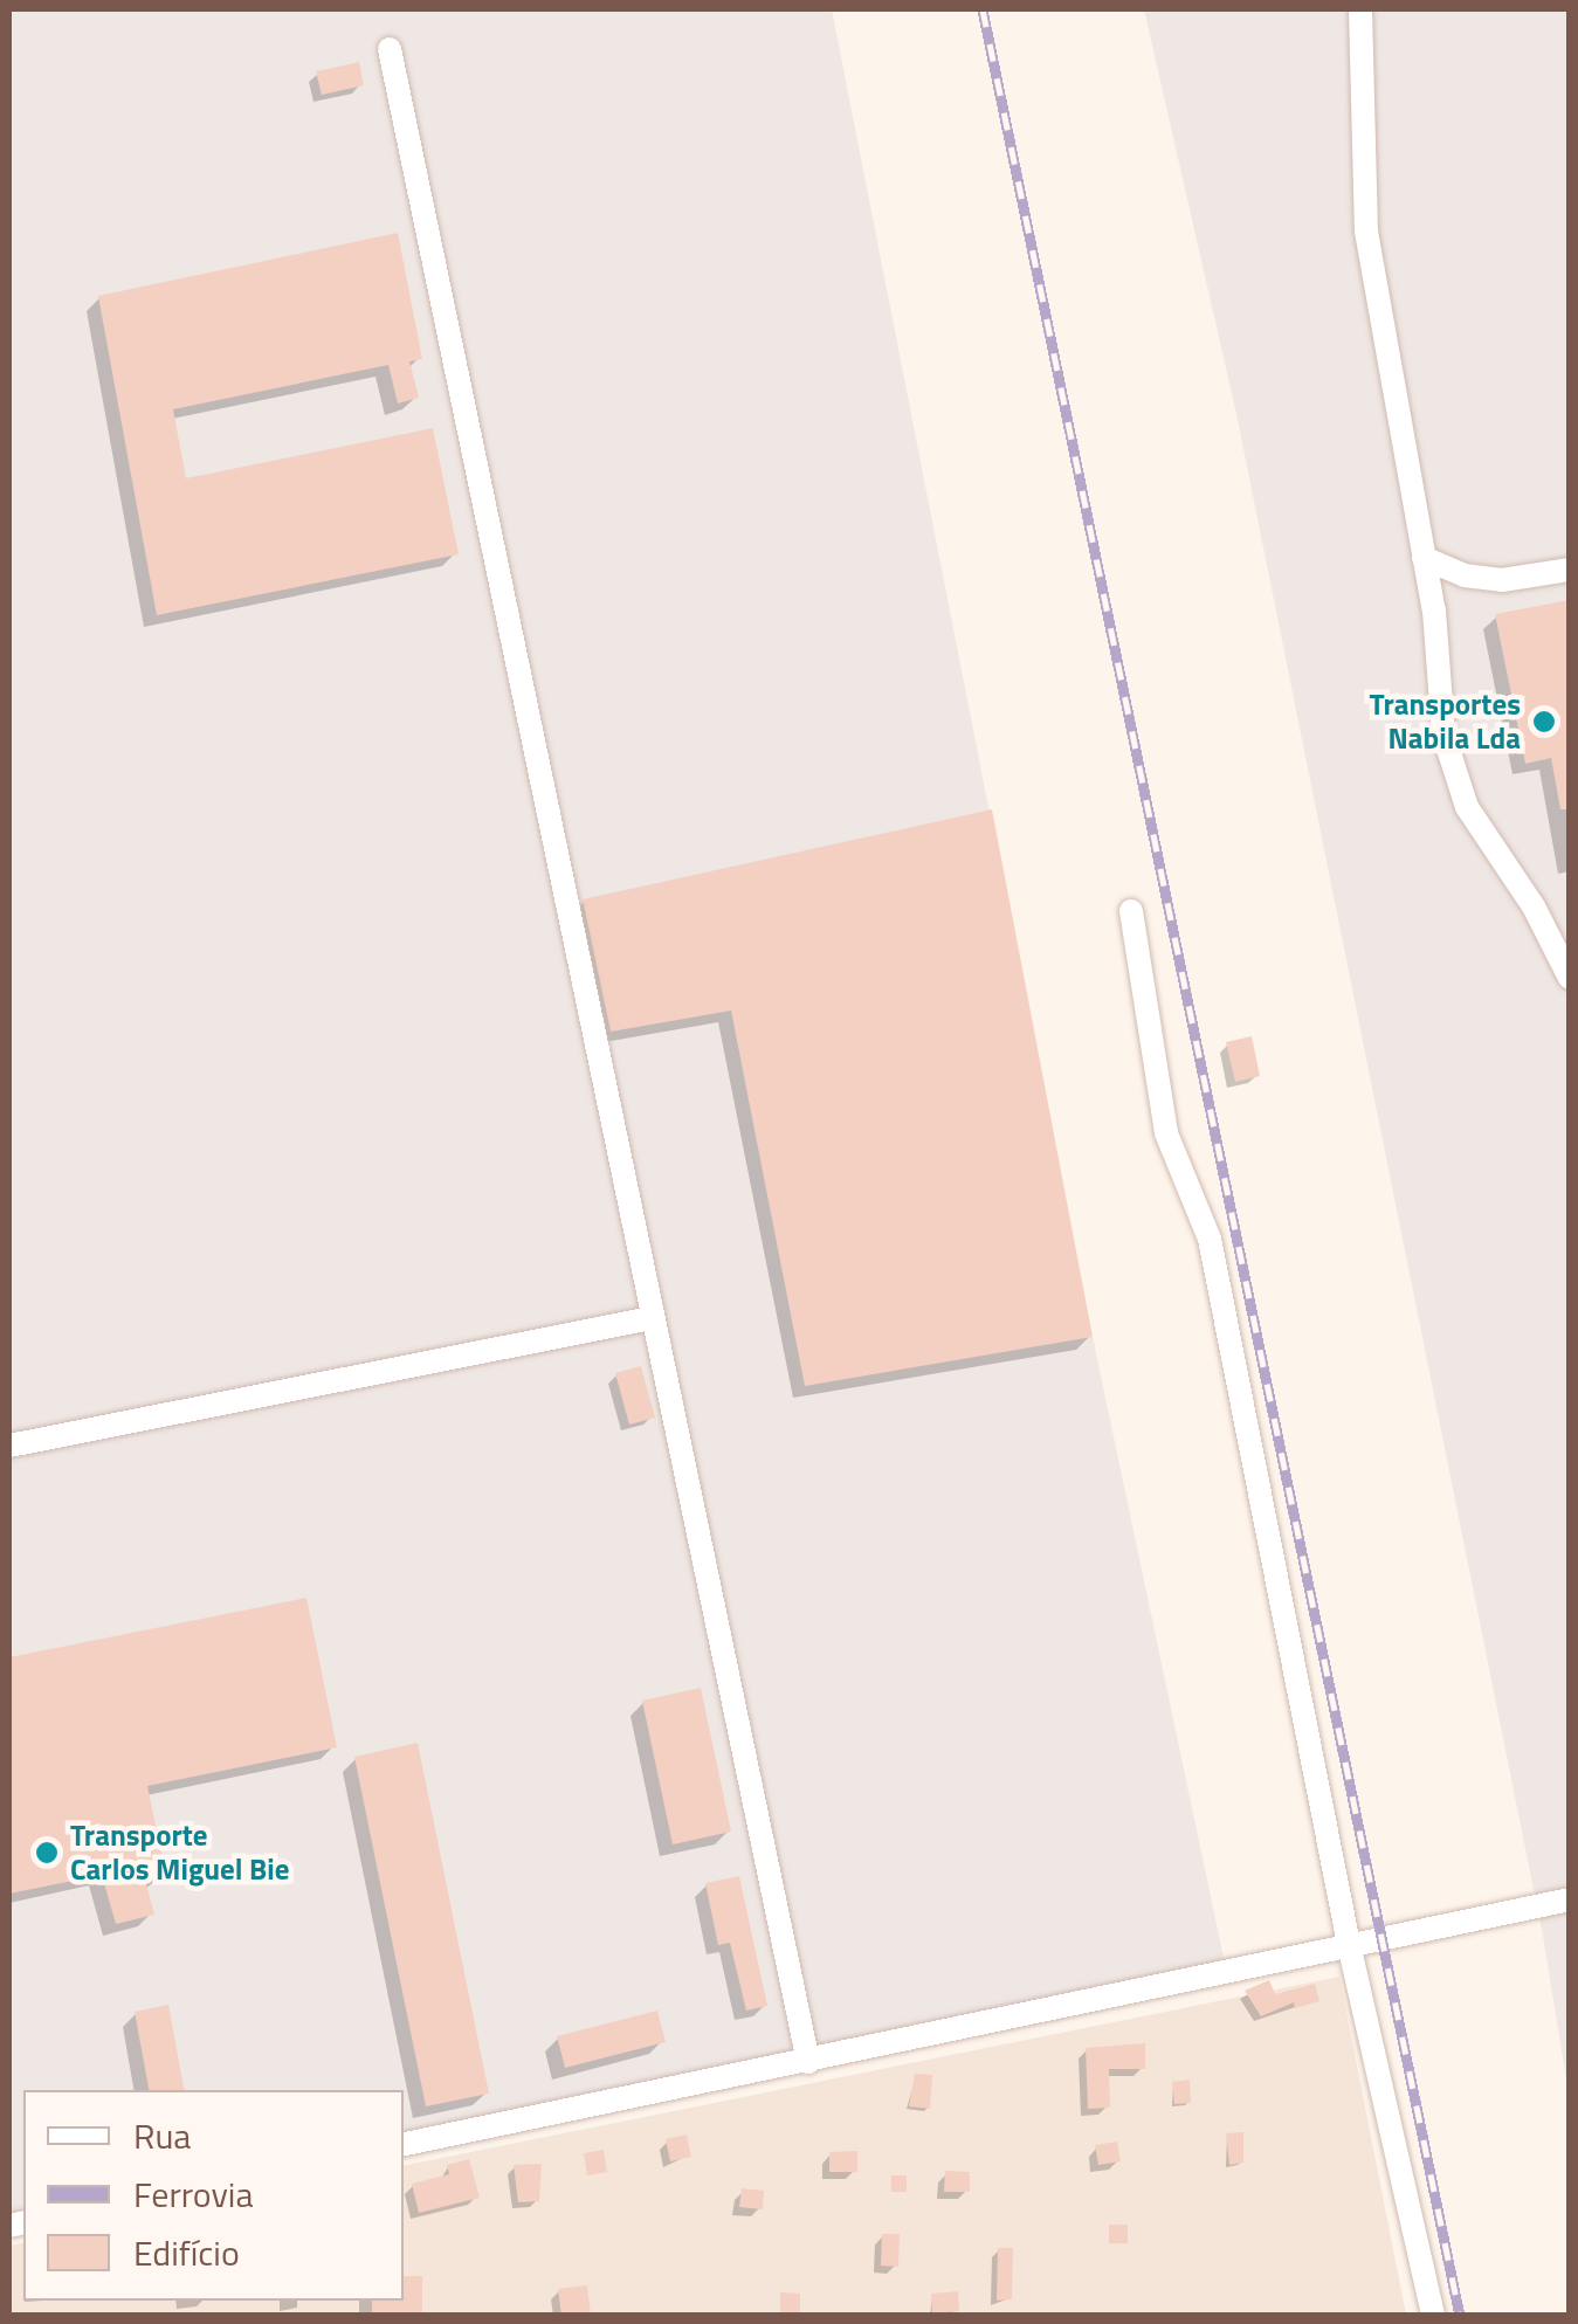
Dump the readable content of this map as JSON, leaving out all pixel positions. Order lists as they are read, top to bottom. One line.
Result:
{"places":["Transportes Nabila Lda","Transporte Carlos Miguel Bie"],"legend":["Rua","Ferrovia","Edifício"]}
